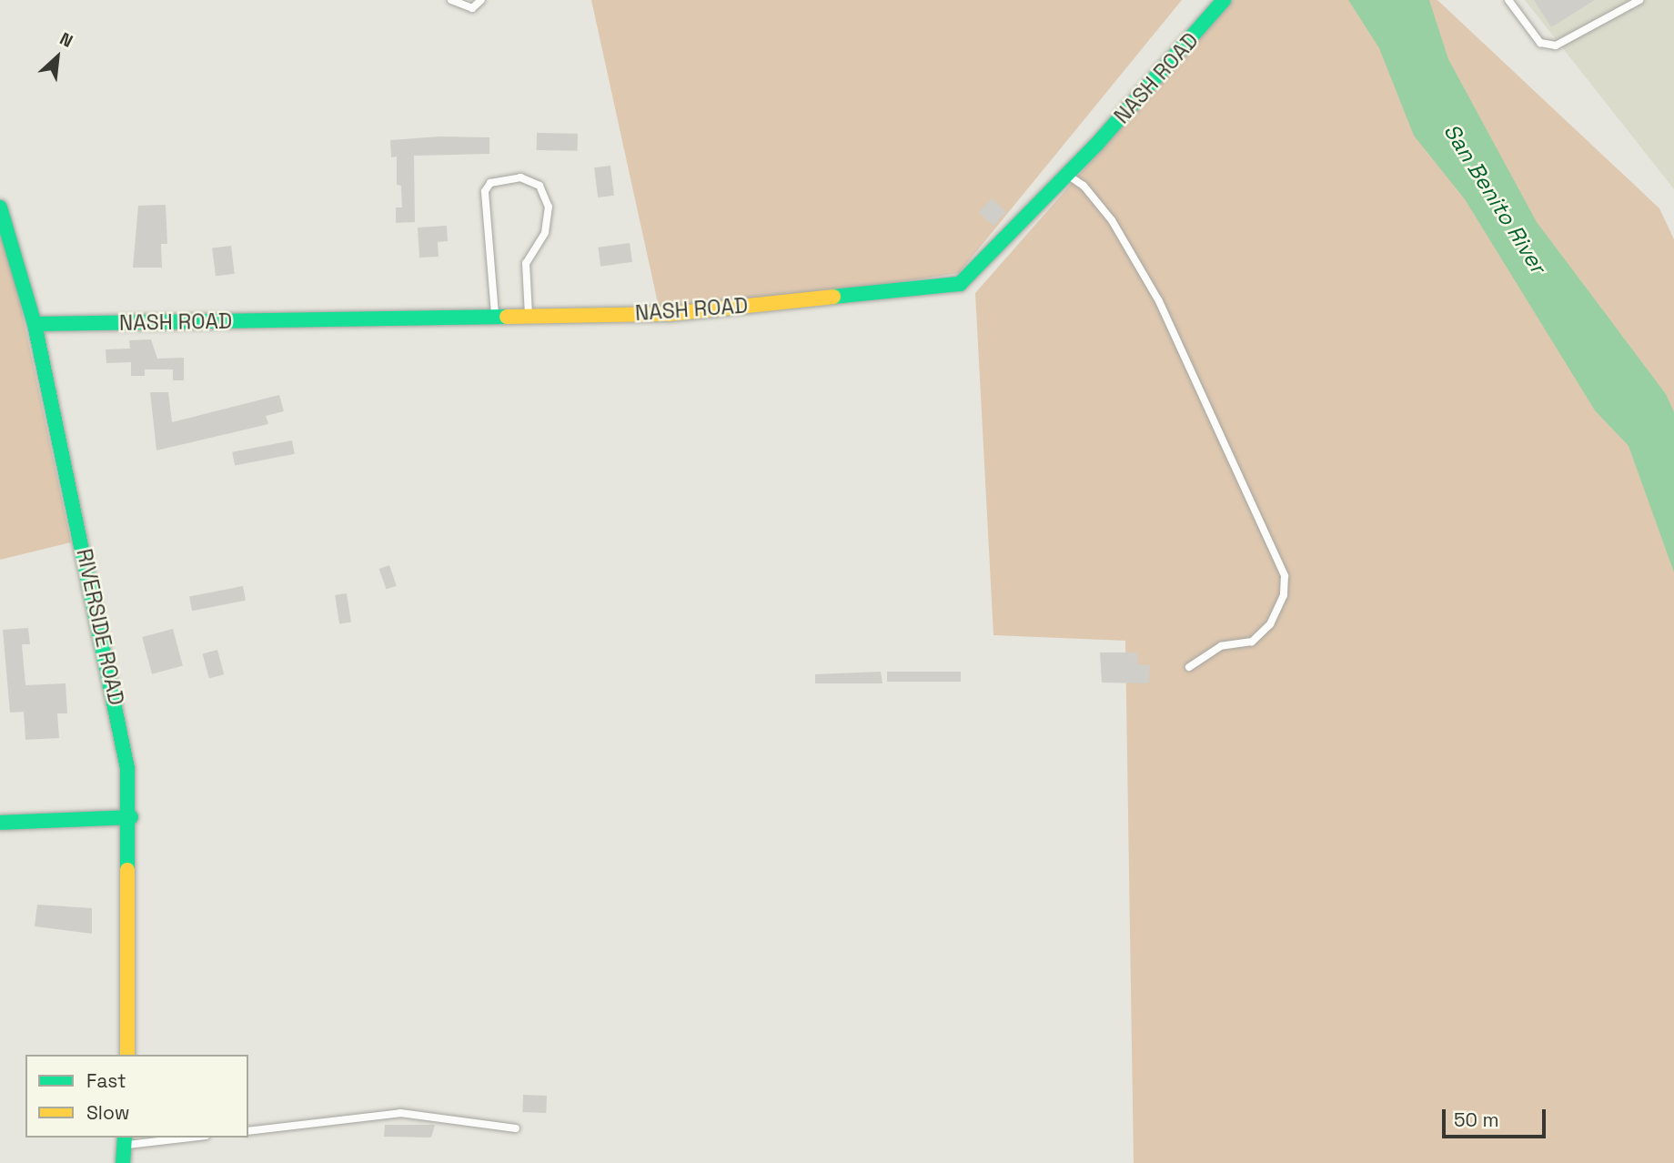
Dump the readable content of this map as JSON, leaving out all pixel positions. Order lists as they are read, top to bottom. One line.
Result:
{"streets":{"street":["NASH ROAD","RIVERSIDE ROAD"]},"crossings":[["NASH ROAD","RIVERSIDE ROAD"]],"water":["San Benito River"],"legend":["Fast","Slow"],"scale_bar":"50 m","north":"top right"}
